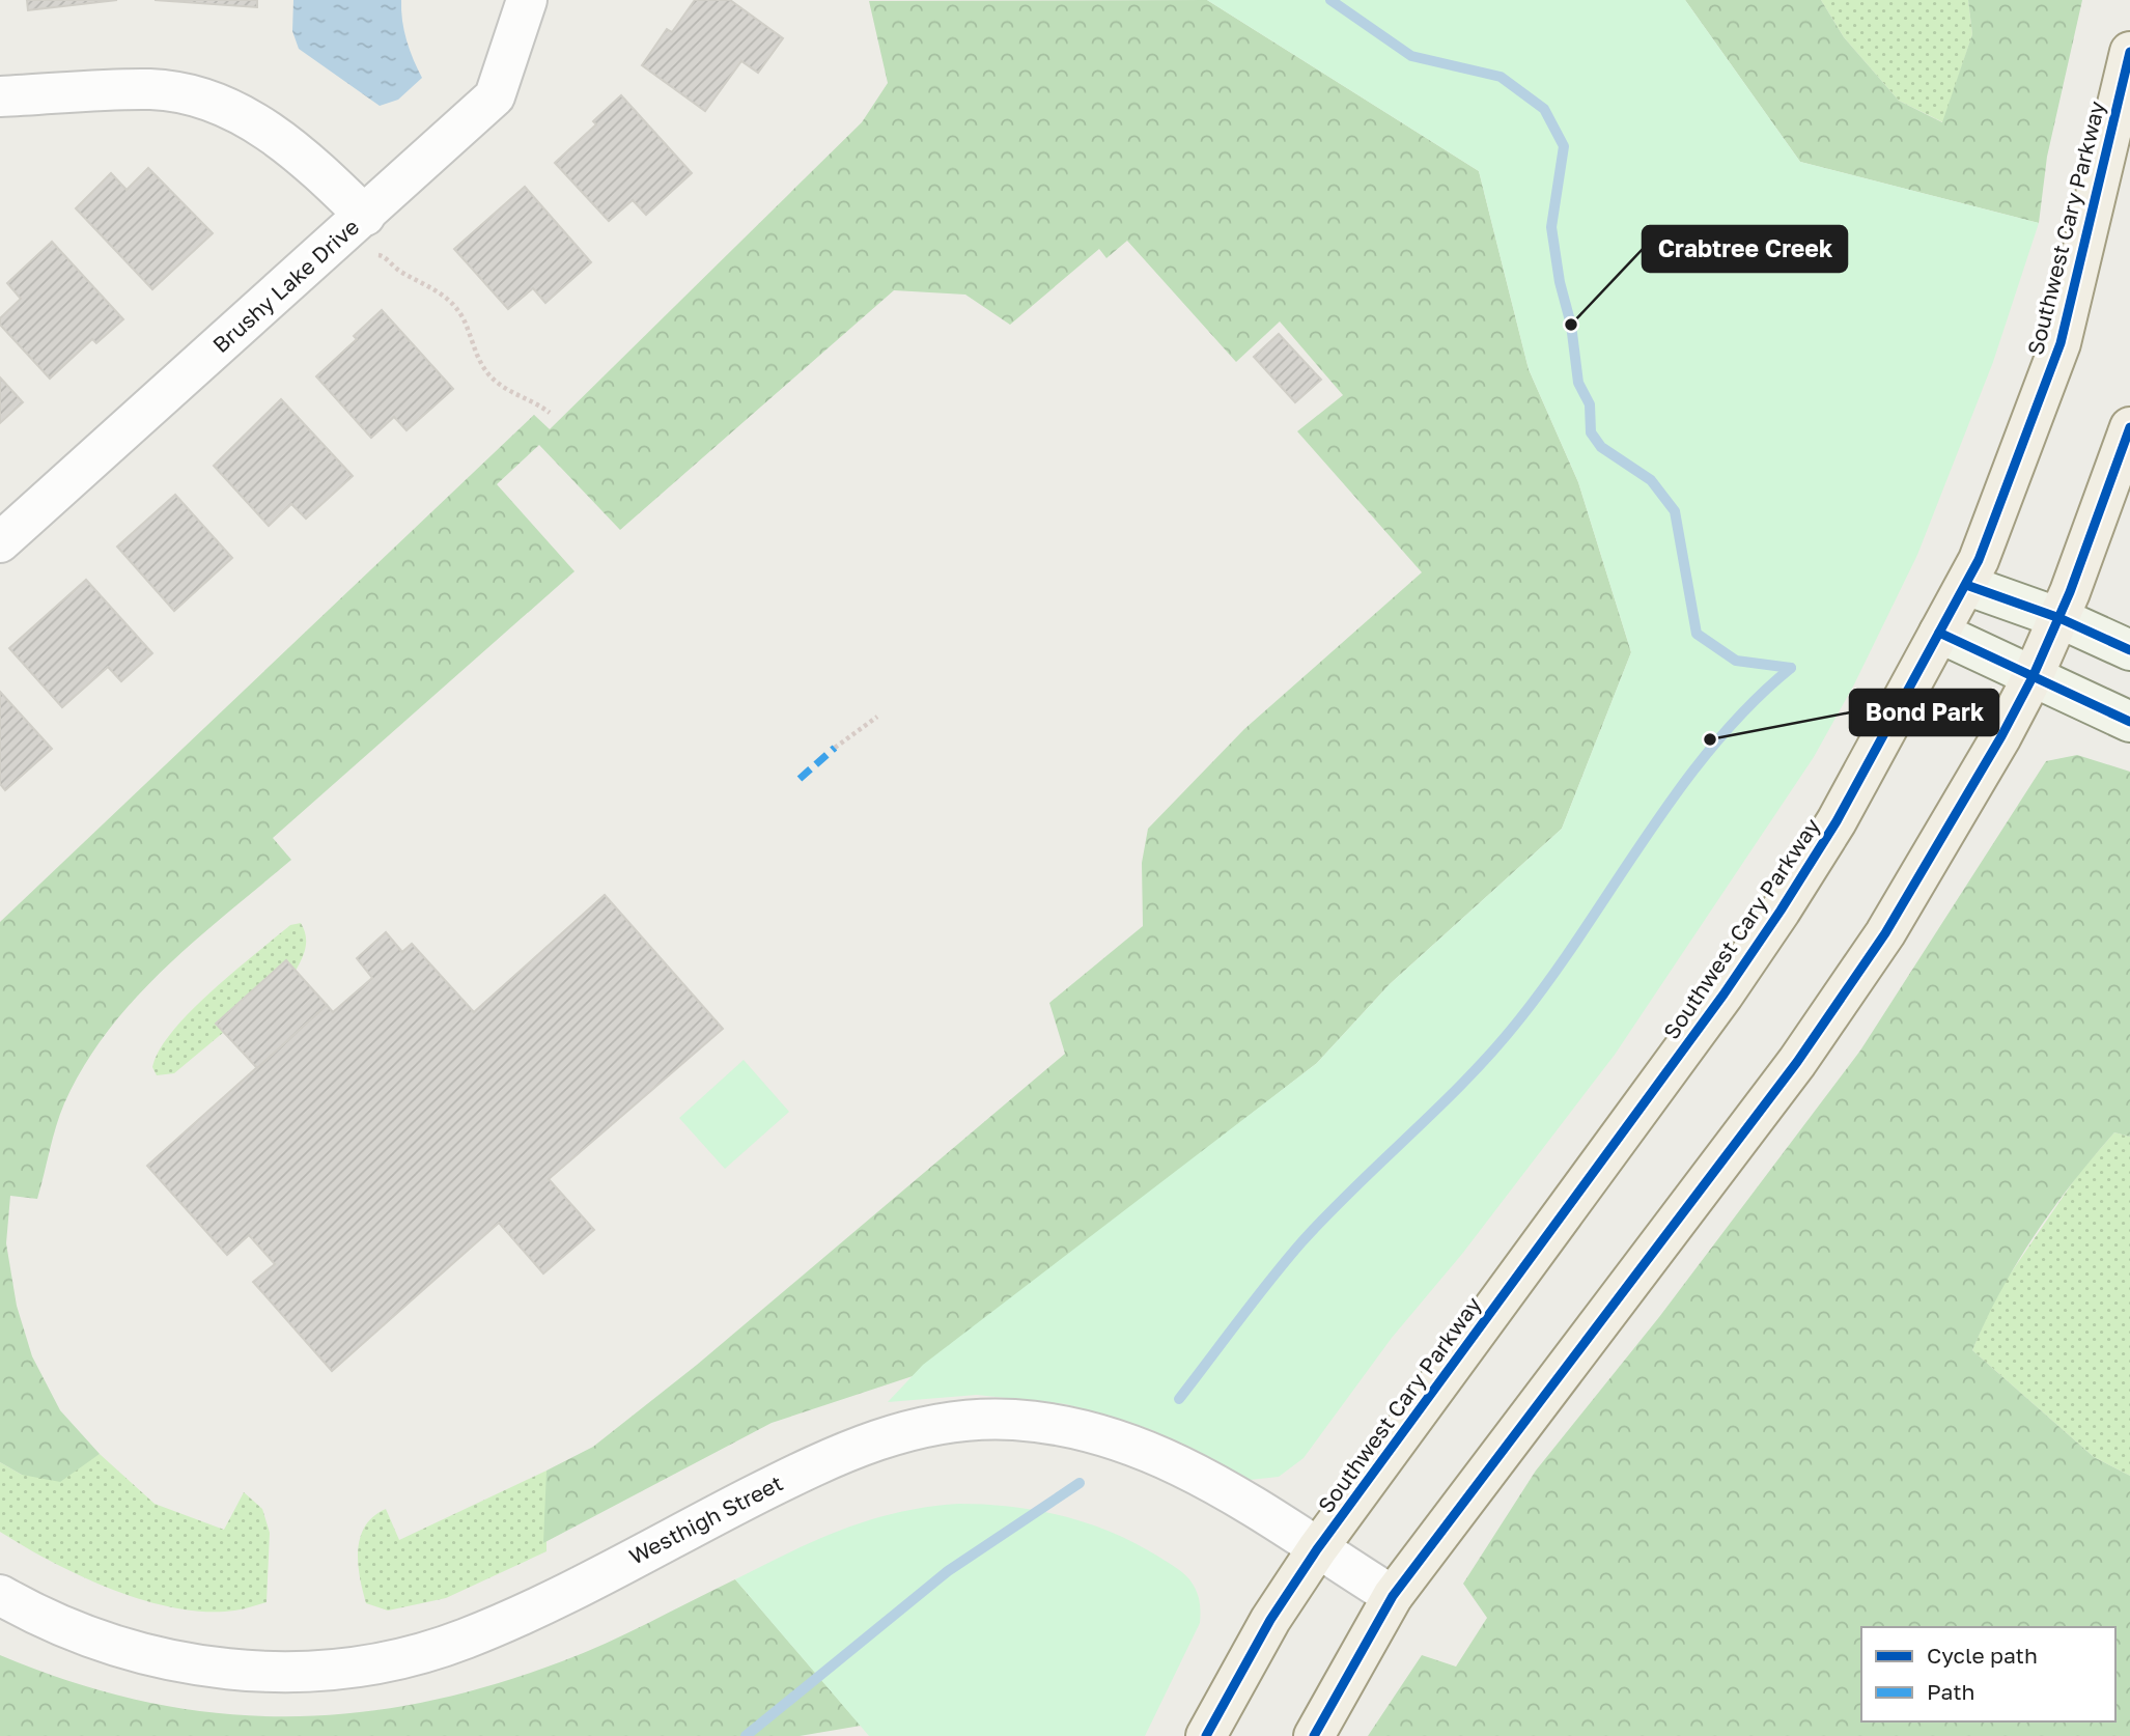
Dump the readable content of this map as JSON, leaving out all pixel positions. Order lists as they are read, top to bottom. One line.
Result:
{"streets":{"main road":["Southwest Cary Parkway"],"street":["Brushy Lake Drive","Westhigh Street"]},"crossings":[["Southwest Cary Parkway","Westhigh Street"]],"places":["Crabtree Creek","Bond Park"],"legend":["Cycle path","Path"]}
